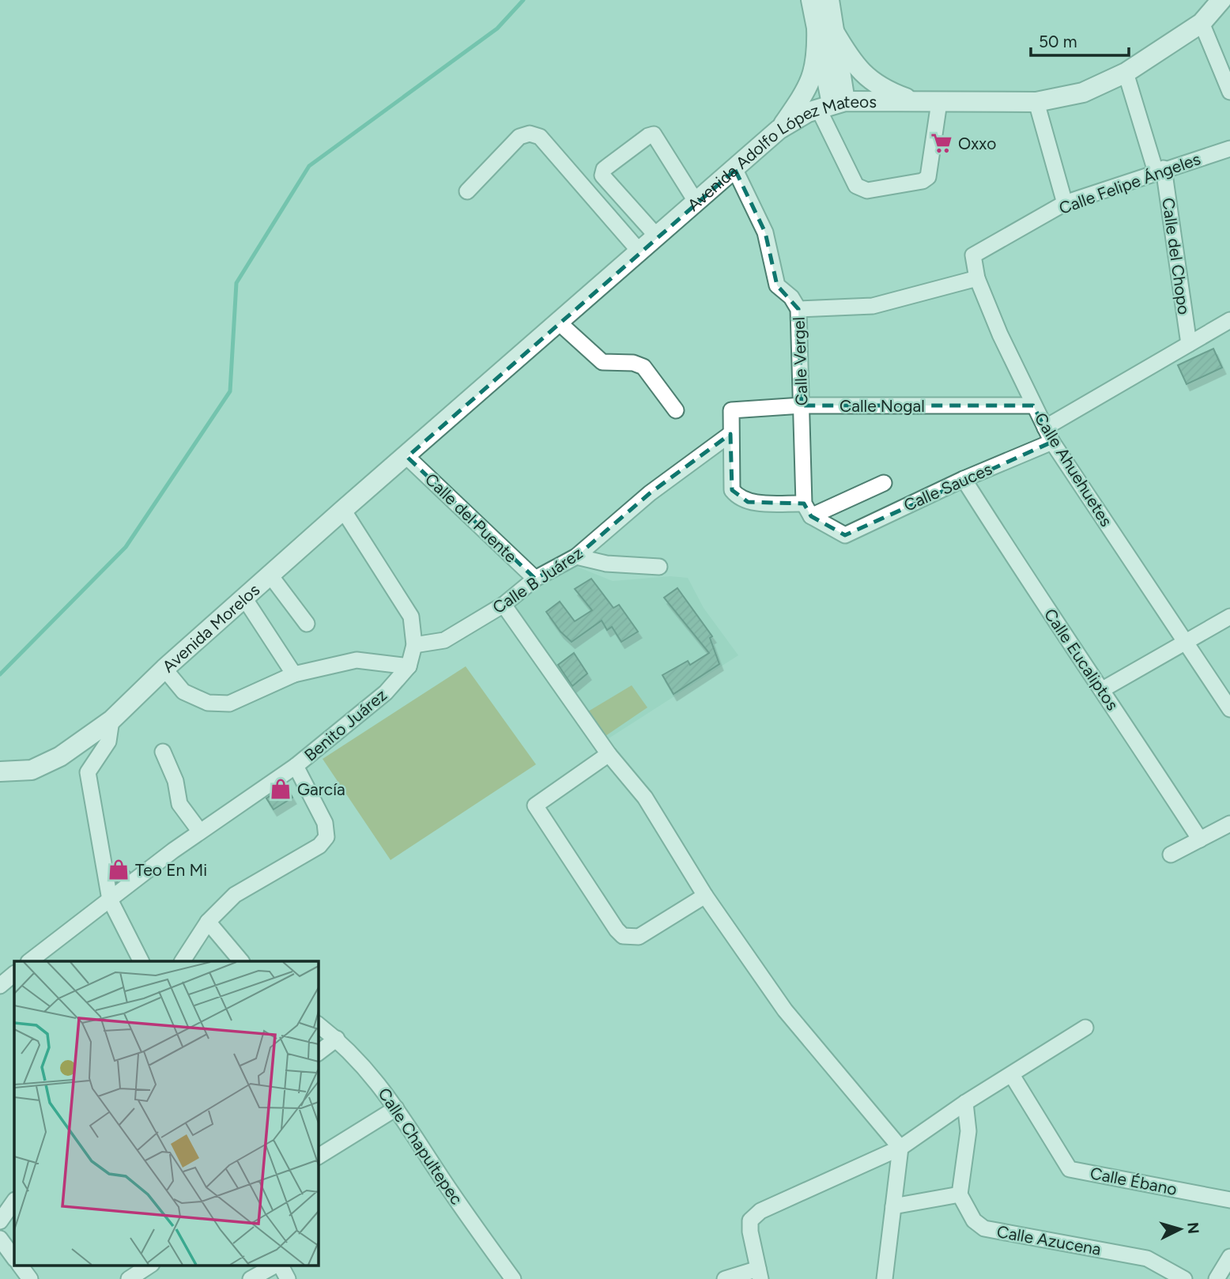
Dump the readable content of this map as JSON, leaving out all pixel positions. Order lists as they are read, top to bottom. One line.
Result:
{"streets":{"main road":["Avenida Adolfo López Mateos","Avenida Morelos"],"street":["Calle Felipe Ángeles","Calle del Chopo","Calle Vergel","Calle Nogal","Calle Ahuehuetes","Calle Sauces","Calle del Puente","Calle B Juárez","Calle Eucaliptos","Benito Juárez","Calle Chapultepec","Calle Ébano","Calle Azucena"]},"crossings":[["Avenida Adolfo López Mateos","Calle del Chopo"],["Avenida Adolfo López Mateos","Calle Vergel"],["Avenida Adolfo López Mateos","Calle del Puente"],["Avenida Adolfo López Mateos","Avenida Morelos"],["Calle Felipe Ángeles","Calle del Chopo"],["Calle Felipe Ángeles","Calle Ahuehuetes"],["Calle Vergel","Calle Nogal"],["Calle Vergel","Calle Sauces"],["Calle Nogal","Calle Ahuehuetes"],["Calle Nogal","Calle B Juárez"],["Calle Ahuehuetes","Calle Sauces"],["Calle Sauces","Calle Eucaliptos"],["Calle del Puente","Calle B Juárez"],["Calle del Puente","Avenida Morelos"],["Calle B Juárez","Benito Juárez"],["Avenida Morelos","Benito Juárez"]],"places":{"supermarket":["Oxxo"],"shop":["García","Teo En Mi"]},"scale_bar":"50 m","north":"right"}
